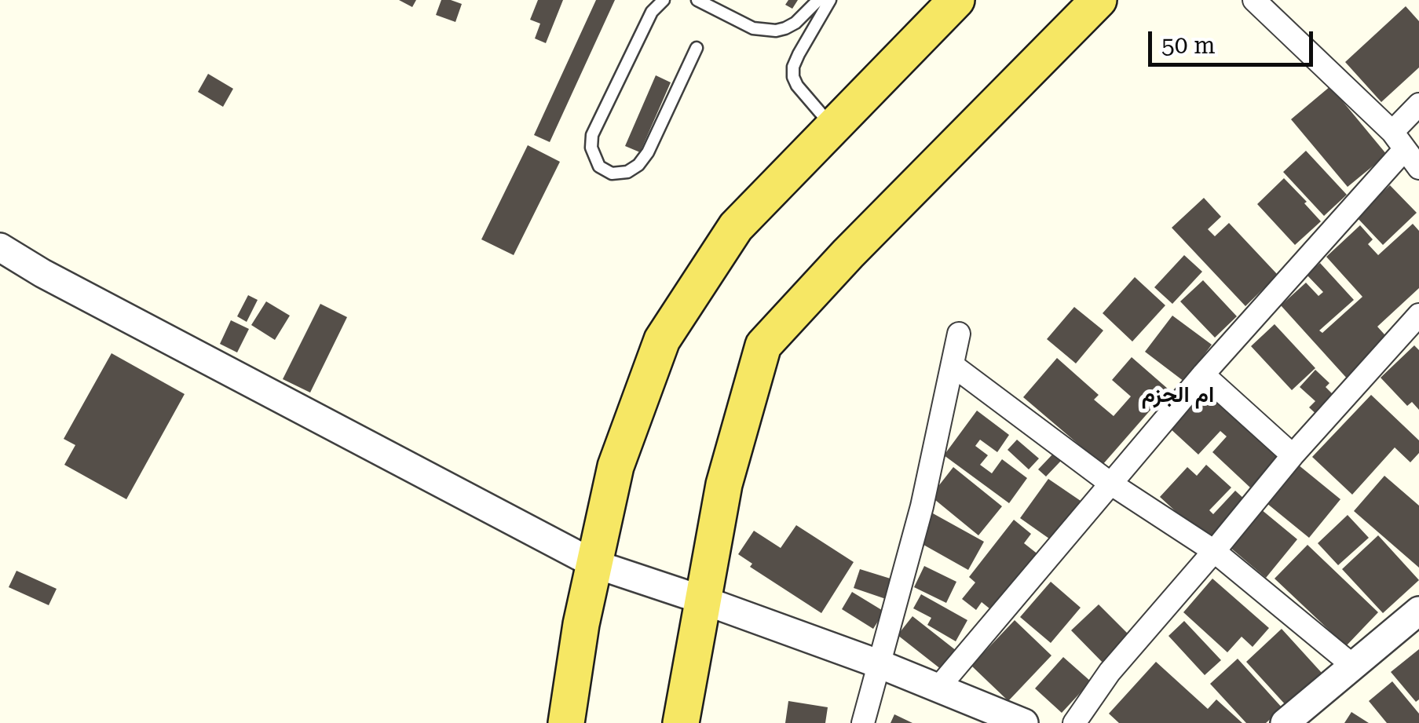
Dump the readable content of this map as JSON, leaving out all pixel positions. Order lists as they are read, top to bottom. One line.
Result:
{"districts":["ام الجزم"],"scale_bar":"50 m"}
